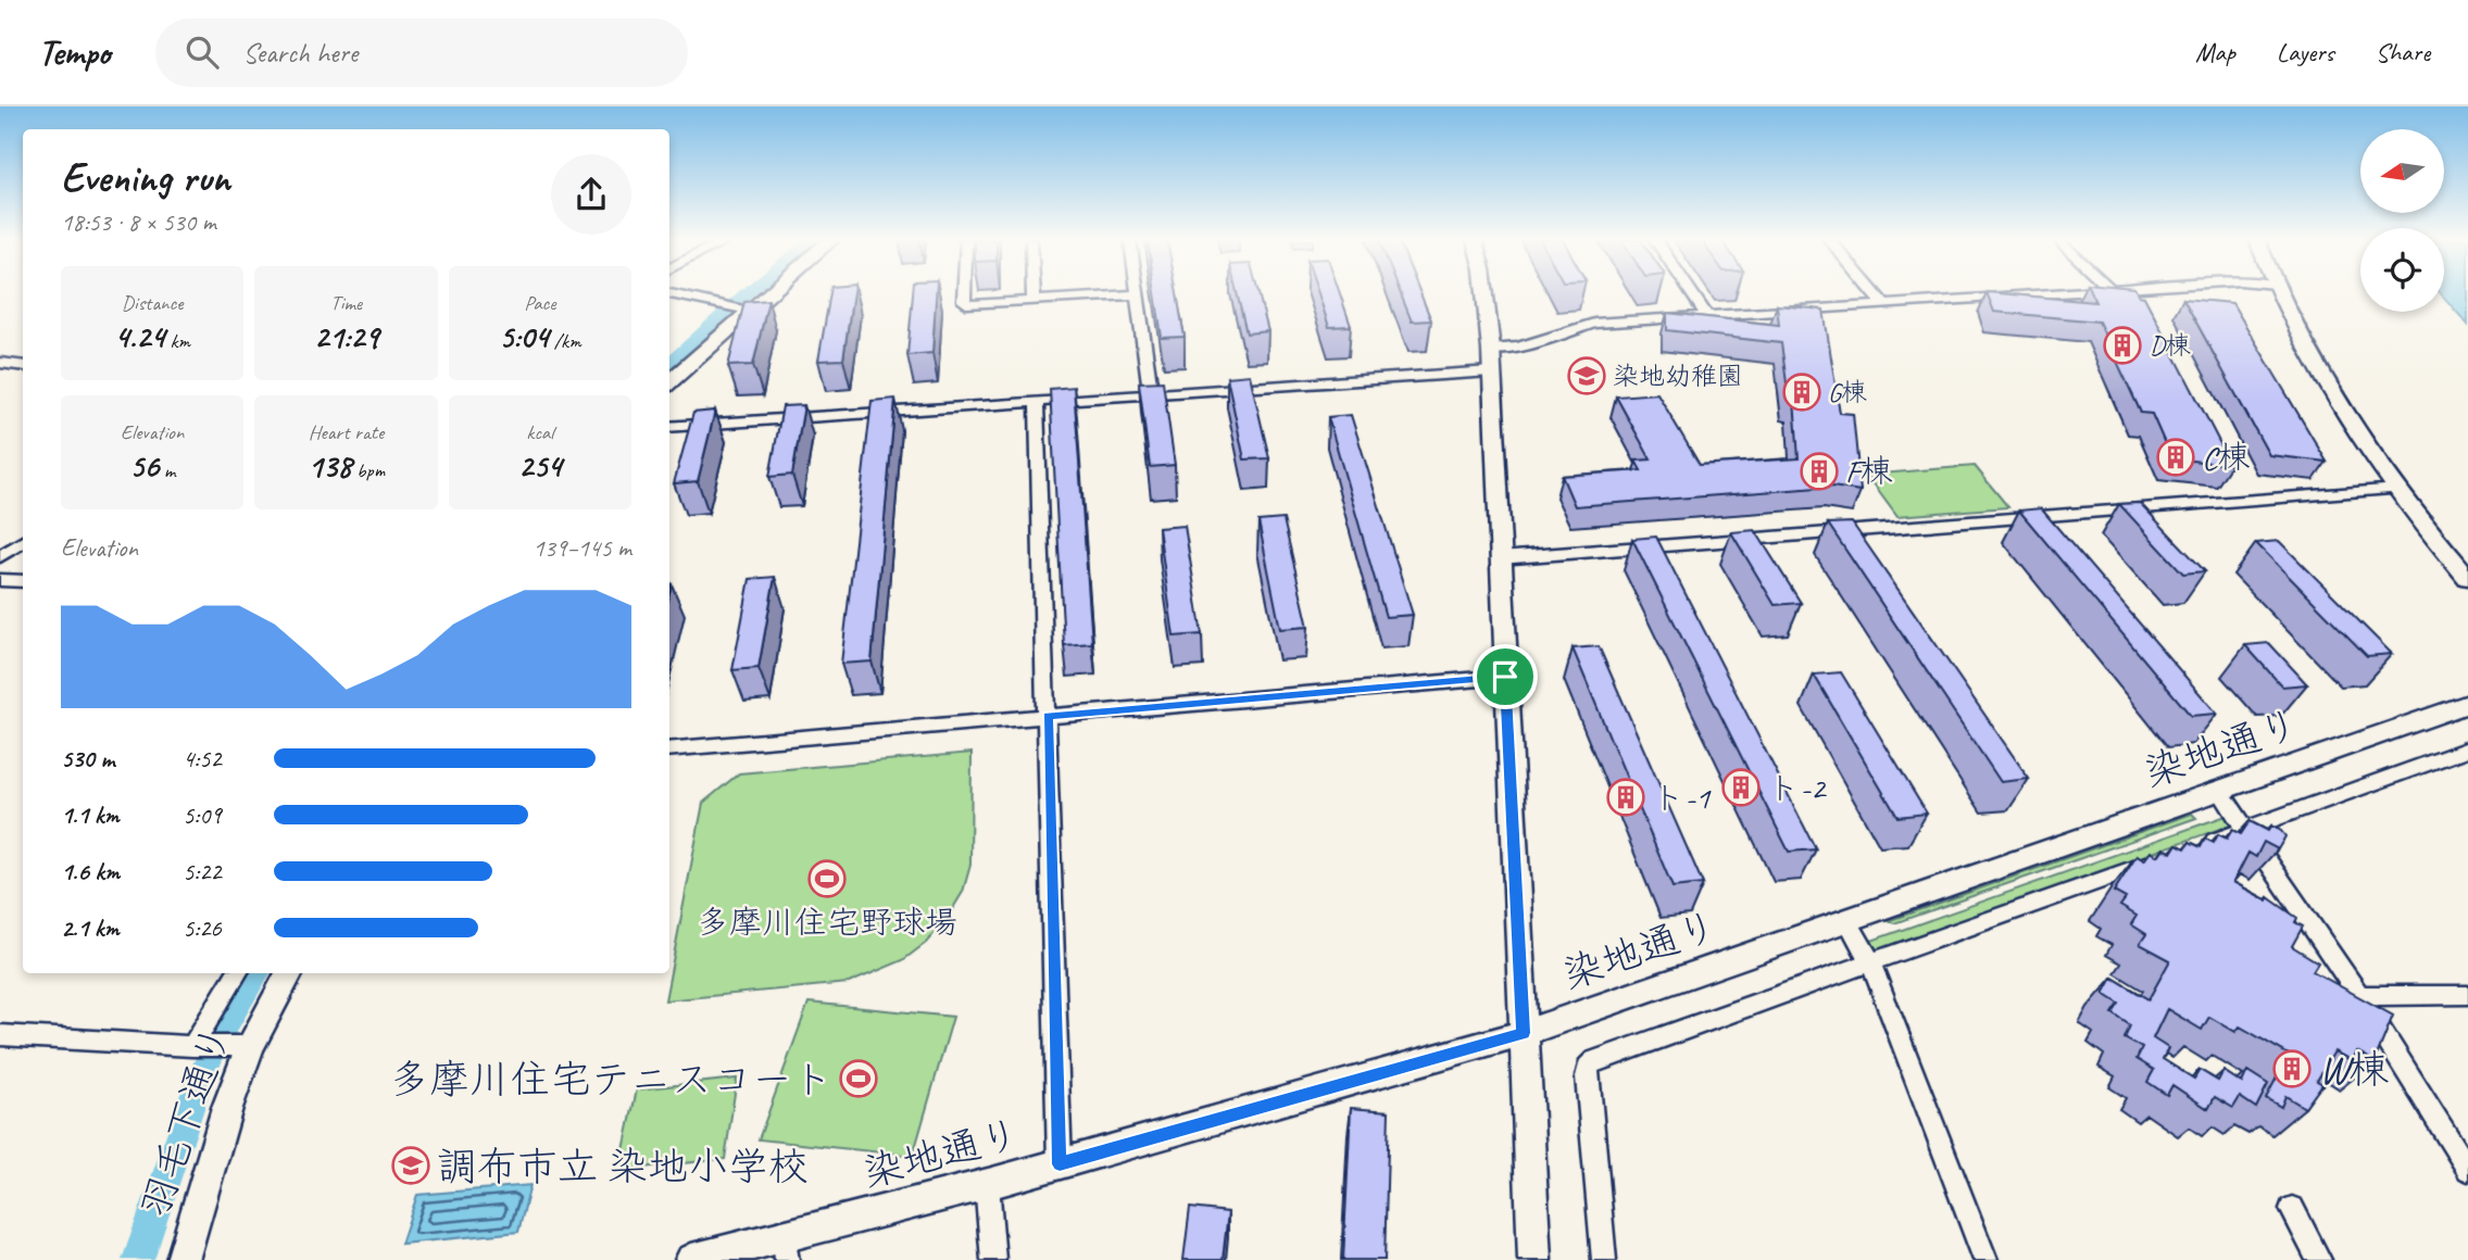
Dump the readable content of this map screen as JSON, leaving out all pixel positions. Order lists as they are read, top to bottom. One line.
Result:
{"streets":{"street":["染地通り","羽毛下通り"]},"places":{"building":["D棟","G棟","C棟","F棟","ト-2","ト-1","W棟"],"school or university":["染地幼稚園","調布市立 染地小学校"],"sports":["多摩川住宅野球場","多摩川住宅テニスコート"]},"north":"left","page":{"header":"Tempo","search":"Search here","nav":["Map","Layers","Share"],"heading":["Evening run","18:53 · 8 × 530 m"],"stats":[["Distance","4.24 km"],["Time","21:29"],["Pace","5:04 /km"],["Elevation","56 m"],["Heart rate","138 bpm"],["kcal","254"]],"chart":["Elevation","139–145 m"],"list":[{"name":"530 m","note":"4:52"},{"name":"1.1 km","note":"5:09"},{"name":"1.6 km","note":"5:22"},{"name":"2.1 km","note":"5:26"}]}}
